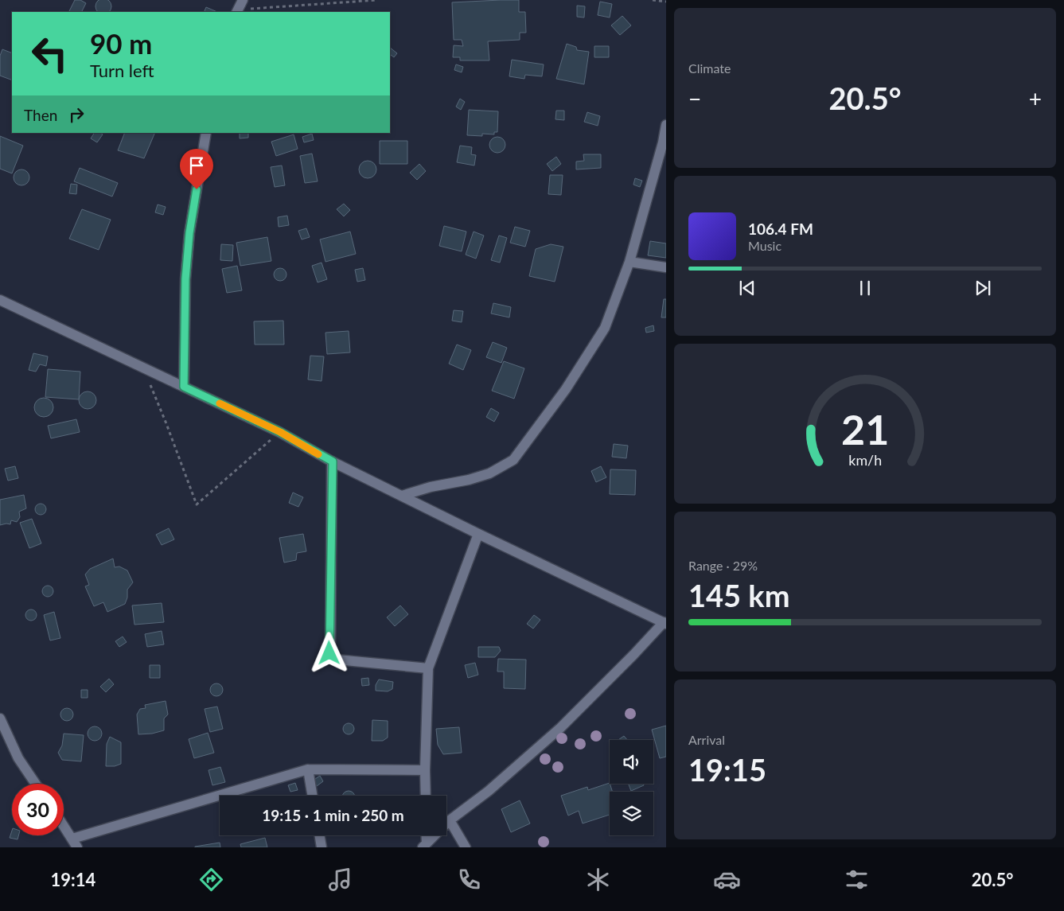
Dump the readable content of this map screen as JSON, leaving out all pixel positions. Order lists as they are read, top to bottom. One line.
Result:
{"page":{"tile":["Climate",["Range · 29%","145 km"],["Arrival","19:15"]],"turn":["90 m","Turn left"],"heat":["−","20.5°","+"],"then":"Then","song":["106.4 FM","Music"],"limit":"30","trip":"19:15 · 1 min · 250 m","tabs":["19:14","20.5°"],"gauge":["21","km/h"]}}
